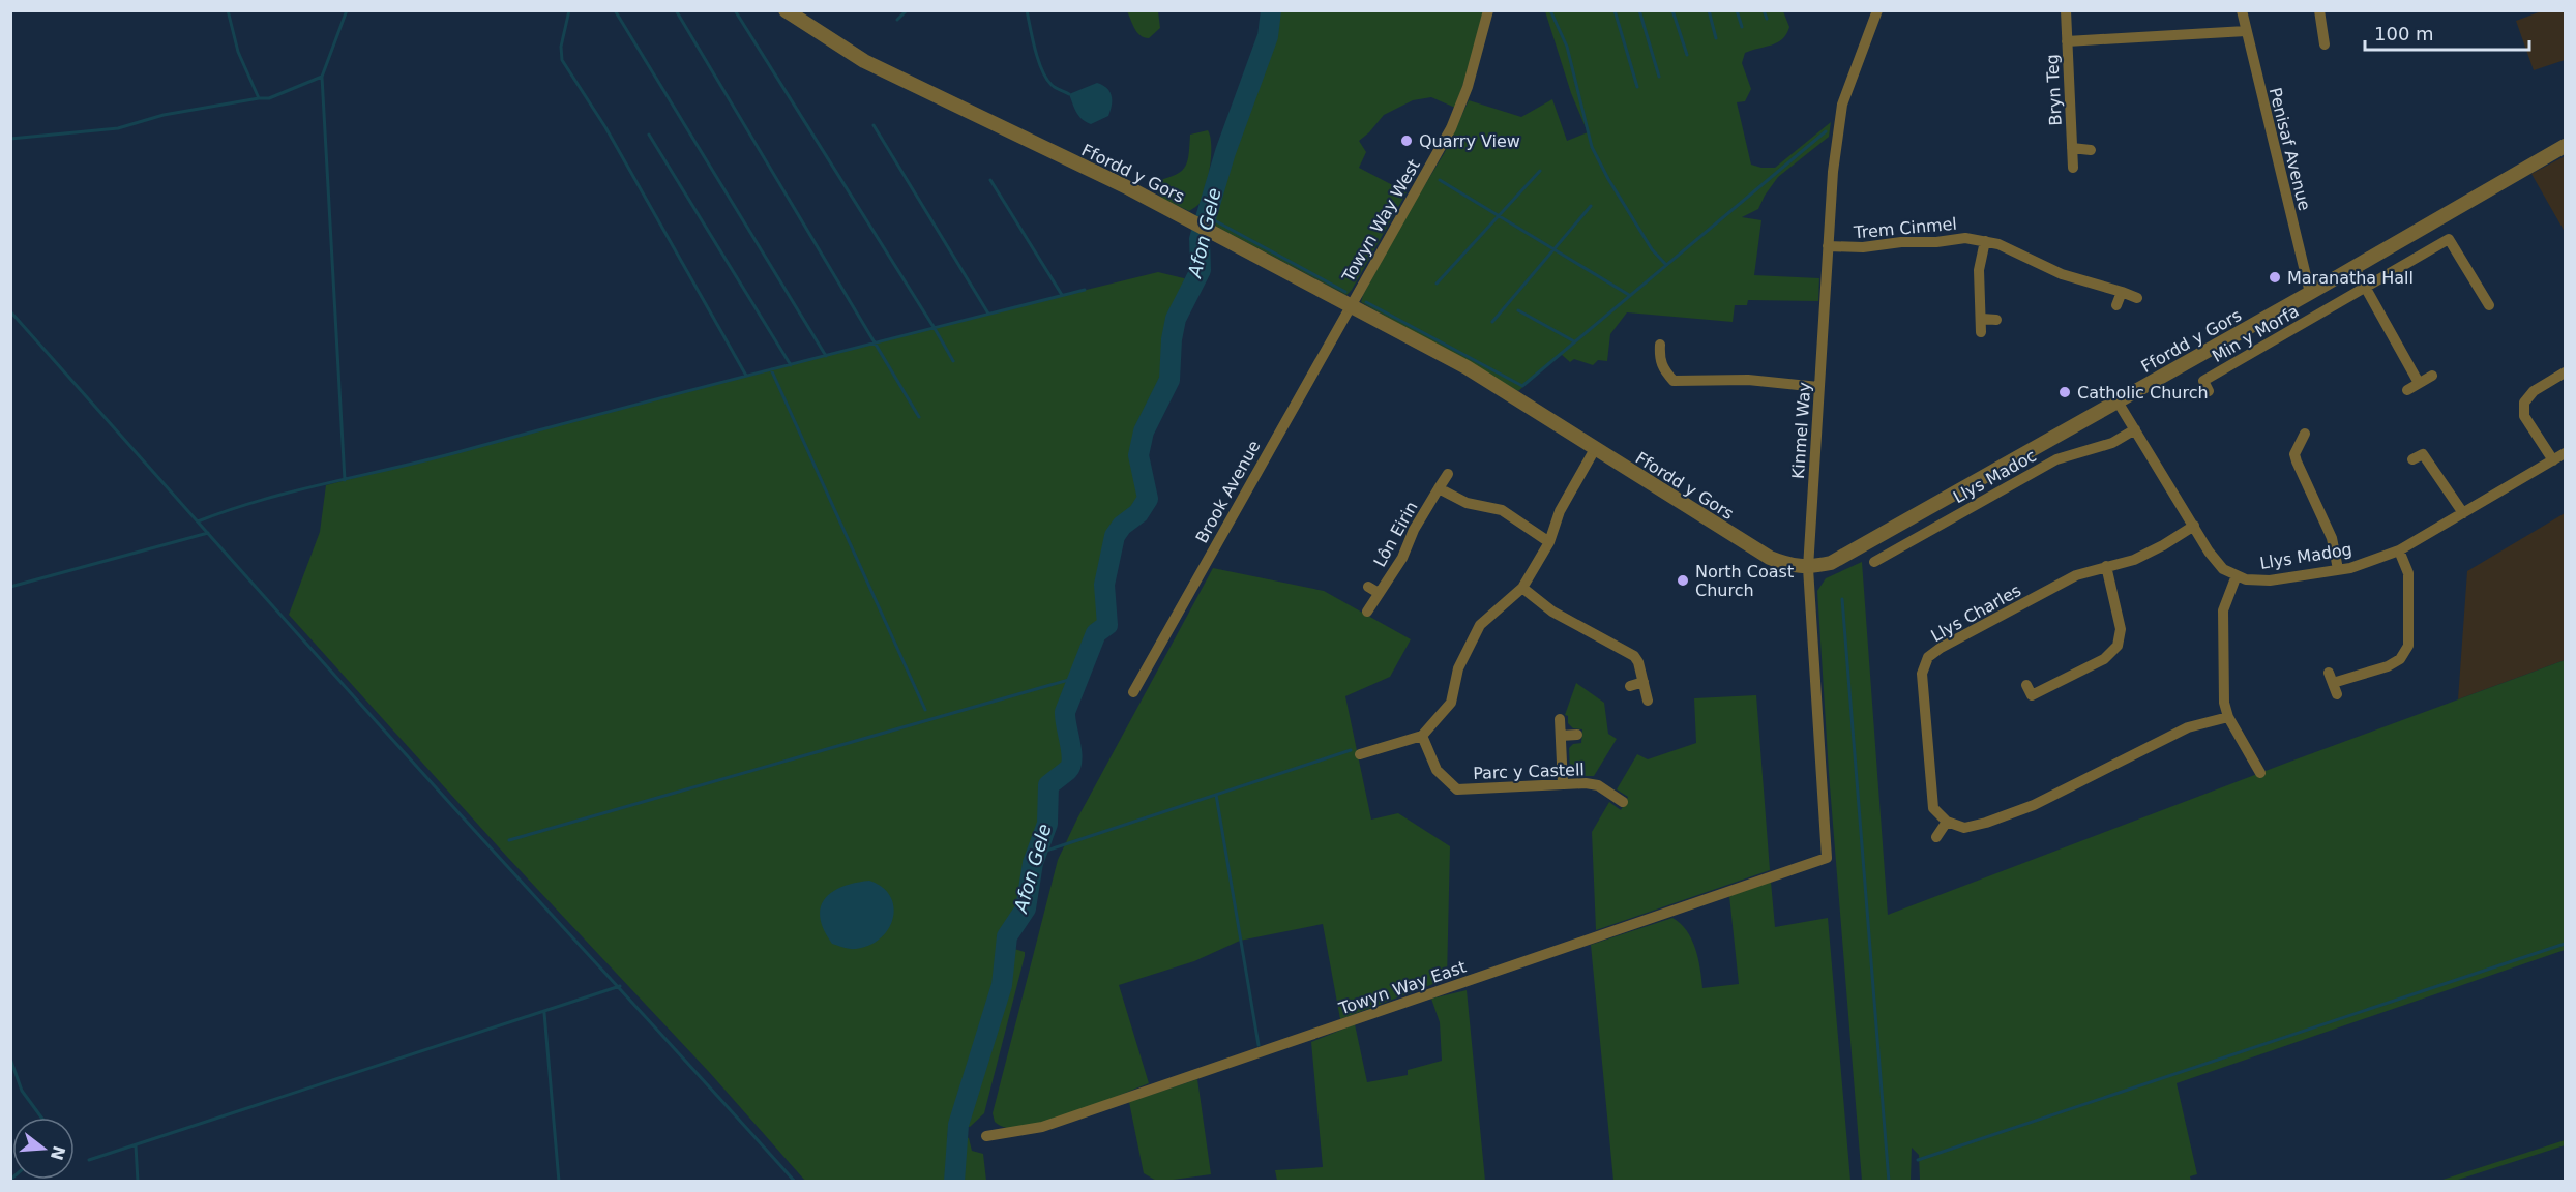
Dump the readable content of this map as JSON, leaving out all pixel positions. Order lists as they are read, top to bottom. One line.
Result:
{"streets":{"street":["Bryn Teg","Penisaf Avenue","Ffordd y Gors","Towyn Way West","Trem Cinmel","Min y Morfa","Kinmel Way","Llys Madoc","Brook Avenue","Lôn Eirin","Llys Madog","Llys Charles","Parc y Castell","Towyn Way East"]},"crossings":[["Penisaf Avenue","Ffordd y Gors"],["Ffordd y Gors","Towyn Way West"],["Ffordd y Gors","Kinmel Way"],["Ffordd y Gors","Brook Avenue"],["Ffordd y Gors","Llys Madog"],["Towyn Way West","Brook Avenue"],["Trem Cinmel","Kinmel Way"],["Kinmel Way","Towyn Way East"],["Llys Madoc","Llys Madog"],["Llys Madog","Llys Charles"]],"water":["Afon Gele"],"places":["Quarry View","Maranatha Hall","Catholic Church","North Coast Church"],"scale_bar":"100 m","north":"right"}
